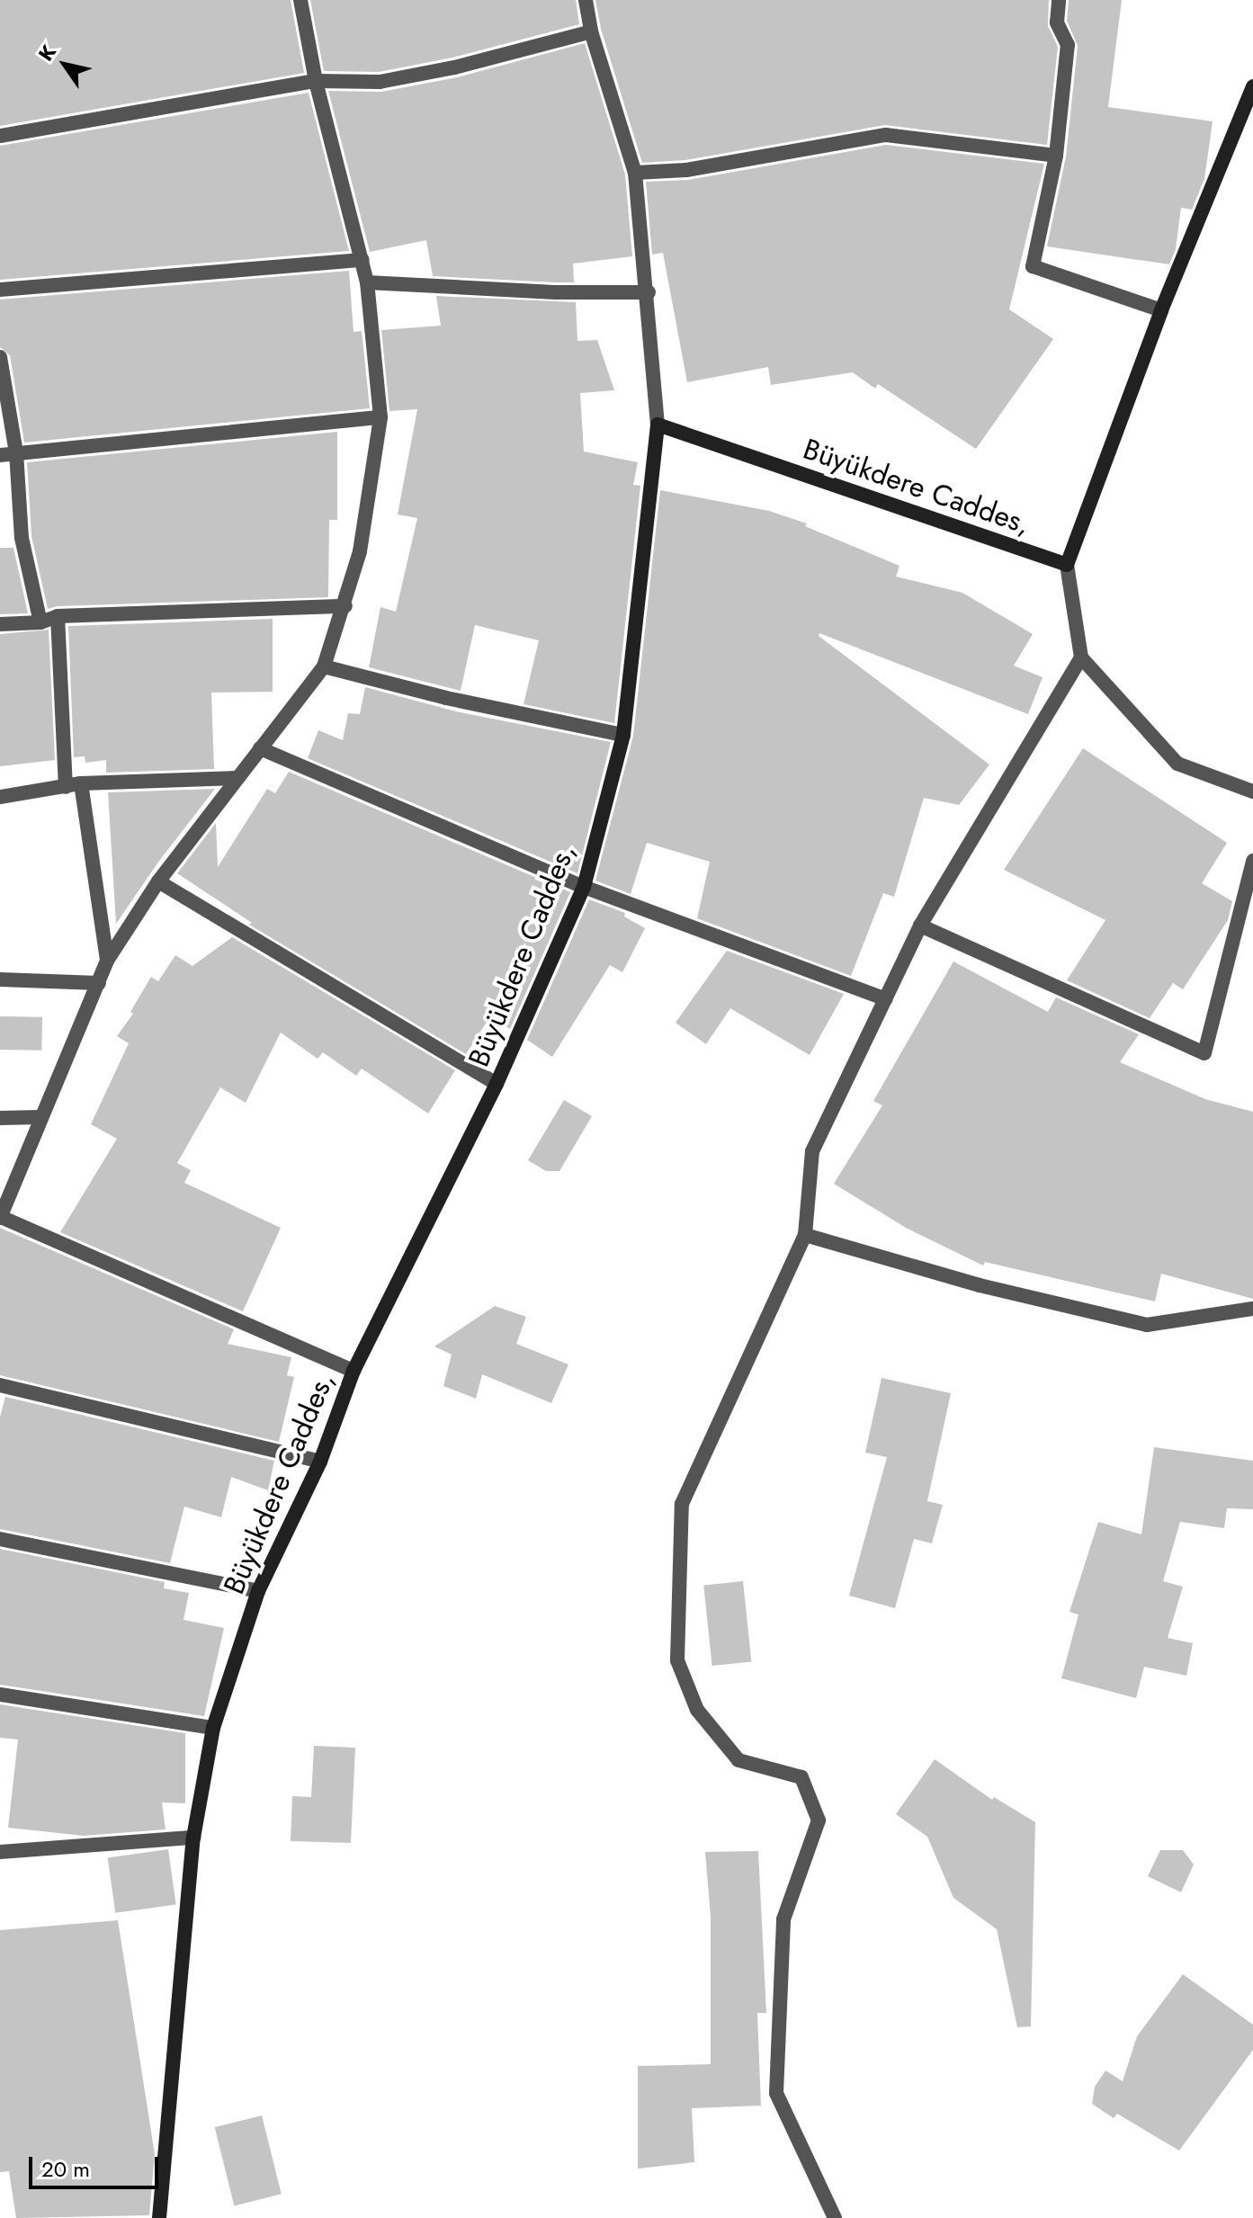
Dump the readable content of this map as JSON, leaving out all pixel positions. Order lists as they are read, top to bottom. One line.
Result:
{"streets":{"street":["Büyükdere Caddes,"]},"scale_bar":"20 m","north":"top left"}
